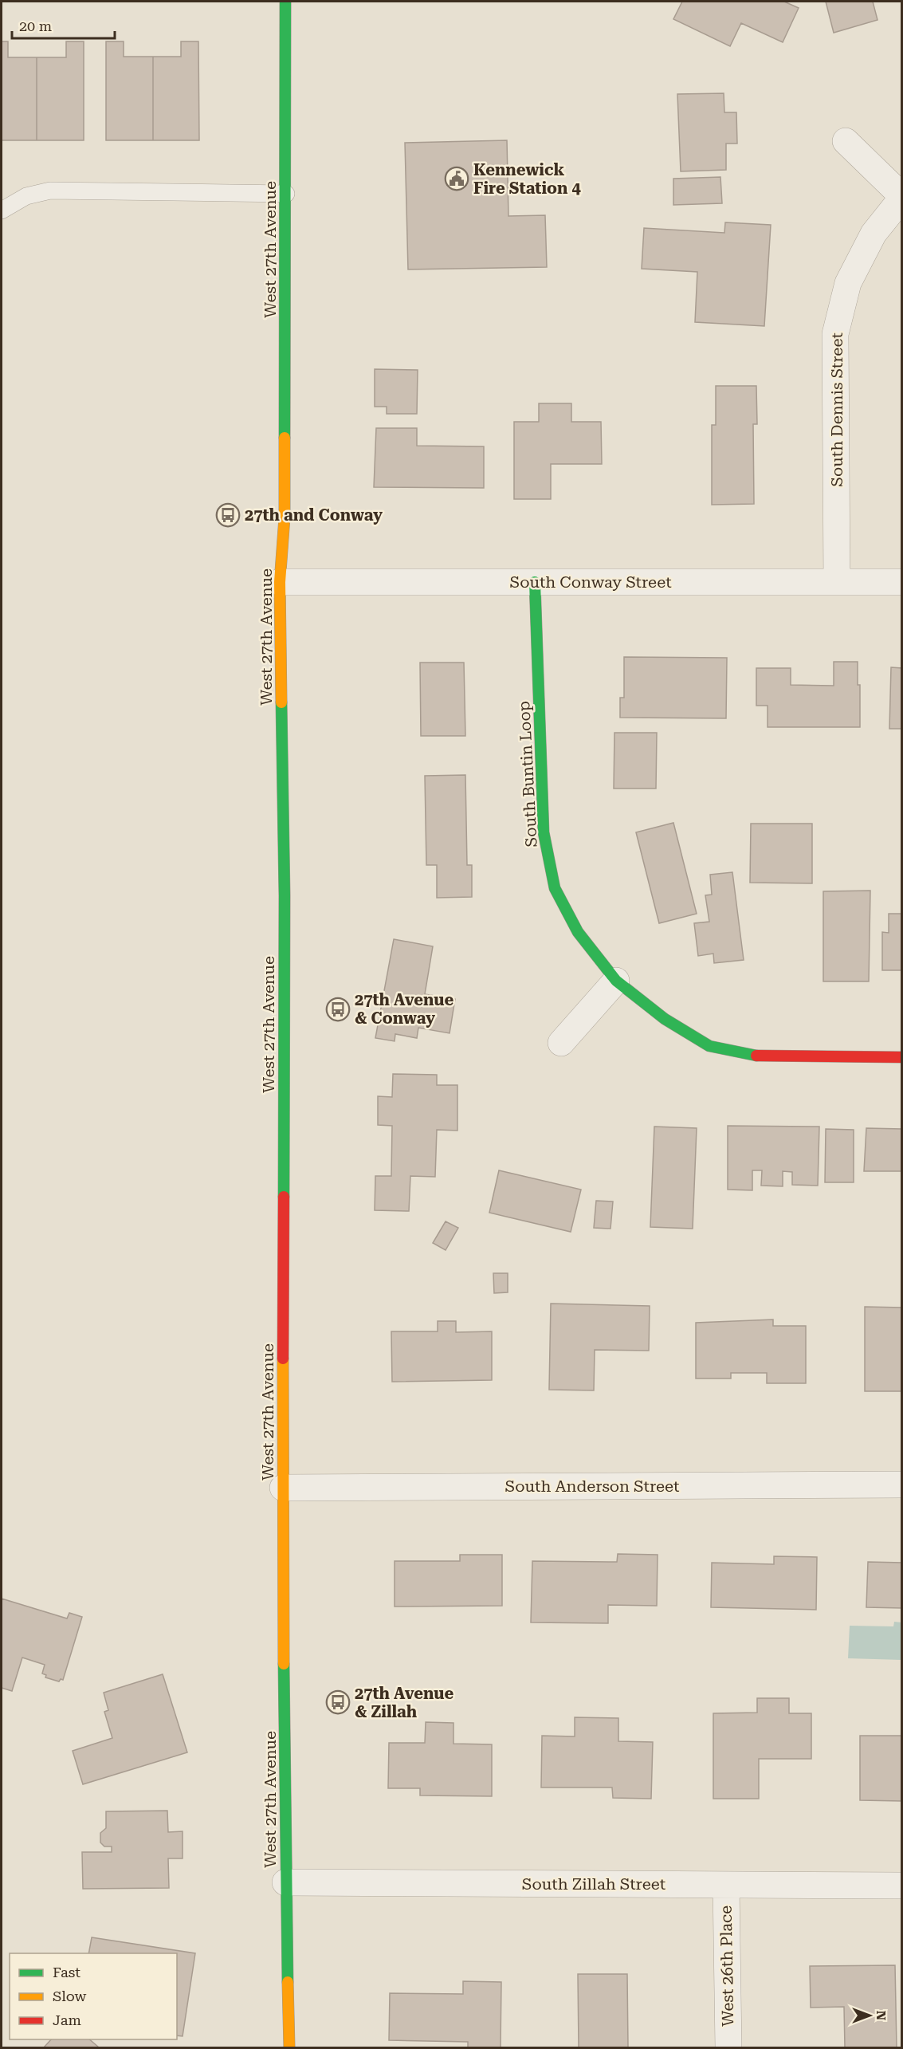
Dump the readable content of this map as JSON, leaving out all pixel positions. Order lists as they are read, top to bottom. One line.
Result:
{"streets":{"main road":["West 27th Avenue","South Buntin Loop"],"street":["South Dennis Street","South Conway Street","South Anderson Street","South Zillah Street","West 26th Place"]},"crossings":[["West 27th Avenue","South Conway Street"],["West 27th Avenue","South Anderson Street"],["West 27th Avenue","South Zillah Street"],["South Dennis Street","South Conway Street"],["South Conway Street","South Buntin Loop"],["South Zillah Street","West 26th Place"]],"places":{"public building":["Kennewick Fire Station 4"],"bus stop":["27th and Conway","27th Avenue & Conway","27th Avenue & Zillah"]},"legend":["Fast","Slow","Jam"],"scale_bar":"20 m","north":"right"}
